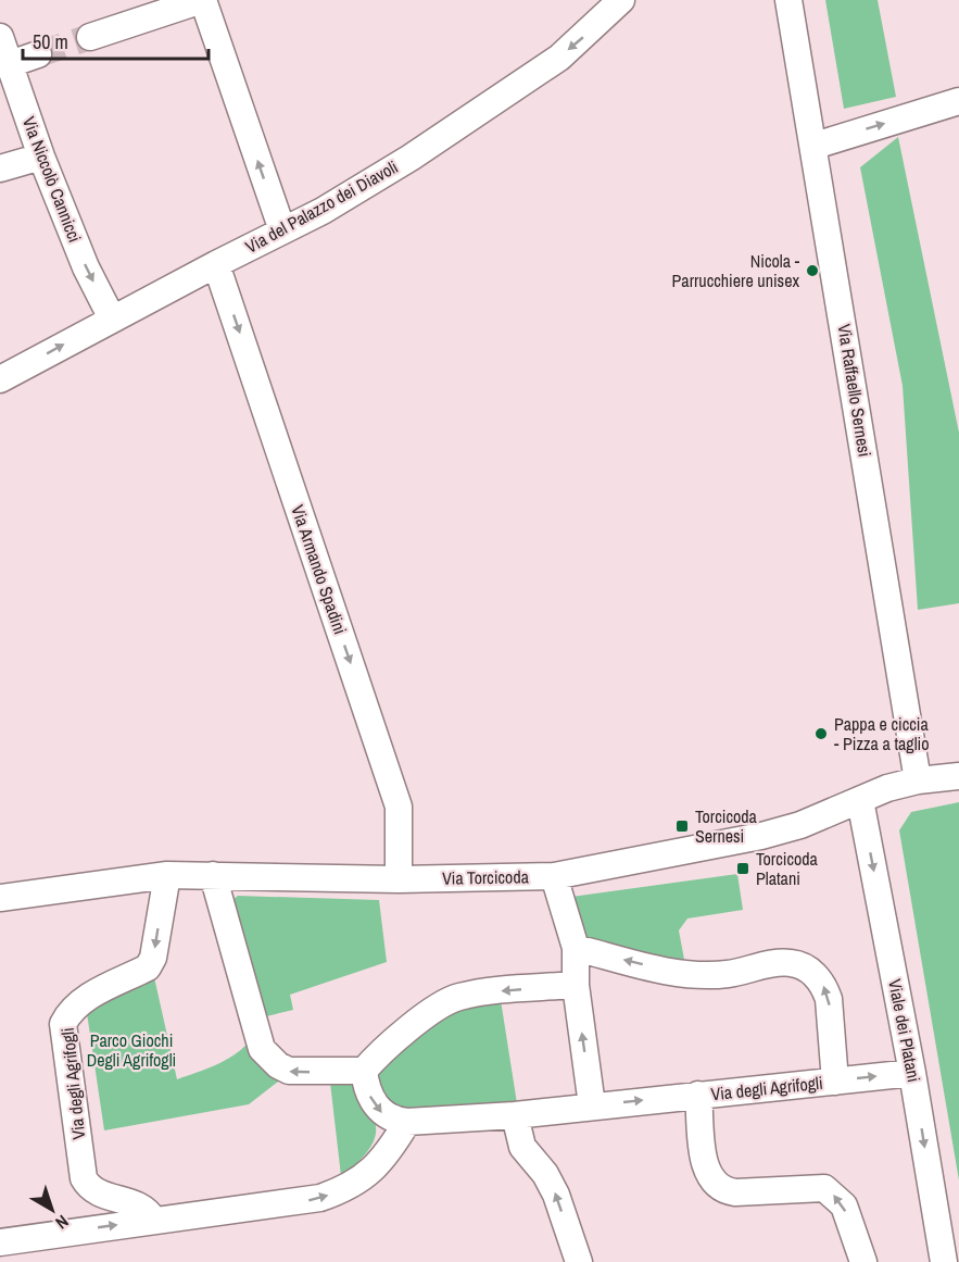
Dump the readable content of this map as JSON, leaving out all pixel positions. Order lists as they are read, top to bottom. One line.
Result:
{"streets":{"street":["Via Niccolò Cannicci","Via del Palazzo dei Diavoli","Via Raffaello Sernesi","Via Armando Spadini","Via Torcicoda","Viale dei Platani","Via degli Agrifogli"]},"crossings":[["Via Niccolò Cannicci","Via del Palazzo dei Diavoli"],["Via del Palazzo dei Diavoli","Via Armando Spadini"],["Via Raffaello Sernesi","Via Torcicoda"],["Via Armando Spadini","Via Torcicoda"],["Via Torcicoda","Viale dei Platani"],["Via Torcicoda","Via degli Agrifogli"],["Viale dei Platani","Via degli Agrifogli"]],"one_way":["Via Armando Spadini","Viale dei Platani"],"parks":["Parco Giochi Degli Agrifogli"],"places":{"other":["Nicola - Parrucchiere unisex","Pappa e ciccia - Pizza a taglio"],"transit":["Torcicoda Sernesi","Torcicoda Platani"]},"scale_bar":"50 m","north":"bottom right"}
